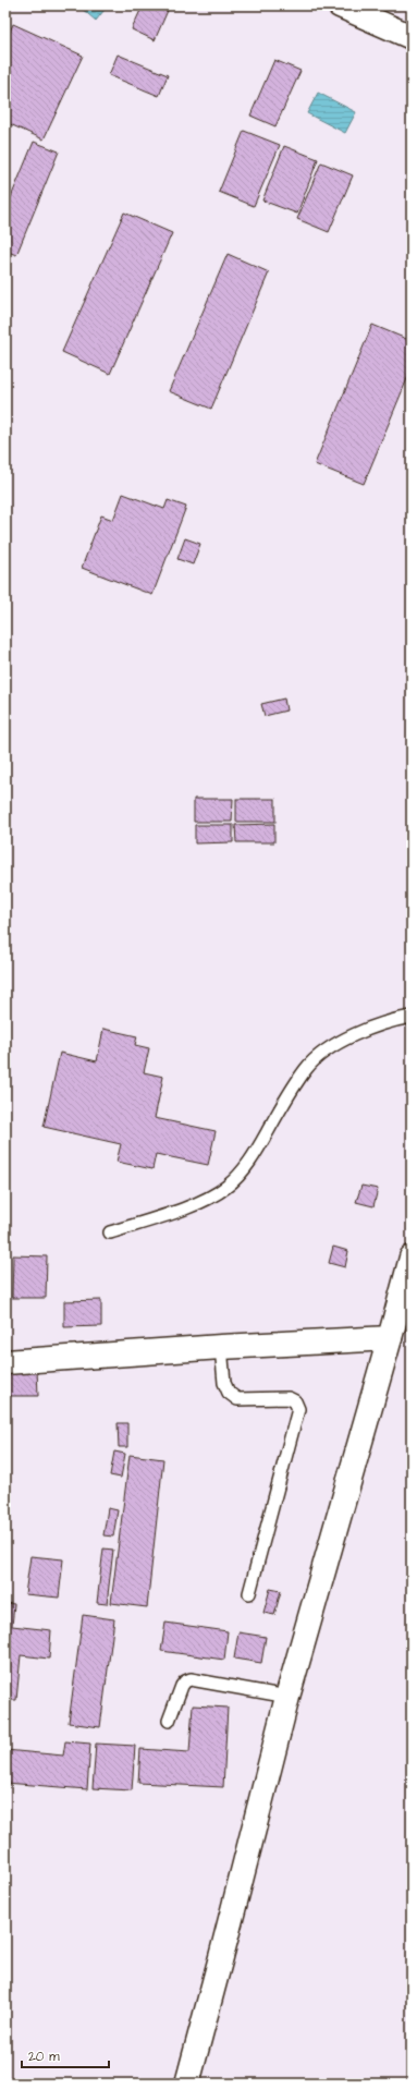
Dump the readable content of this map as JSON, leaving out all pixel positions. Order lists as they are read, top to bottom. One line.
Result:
{"scale_bar":"20 m"}
